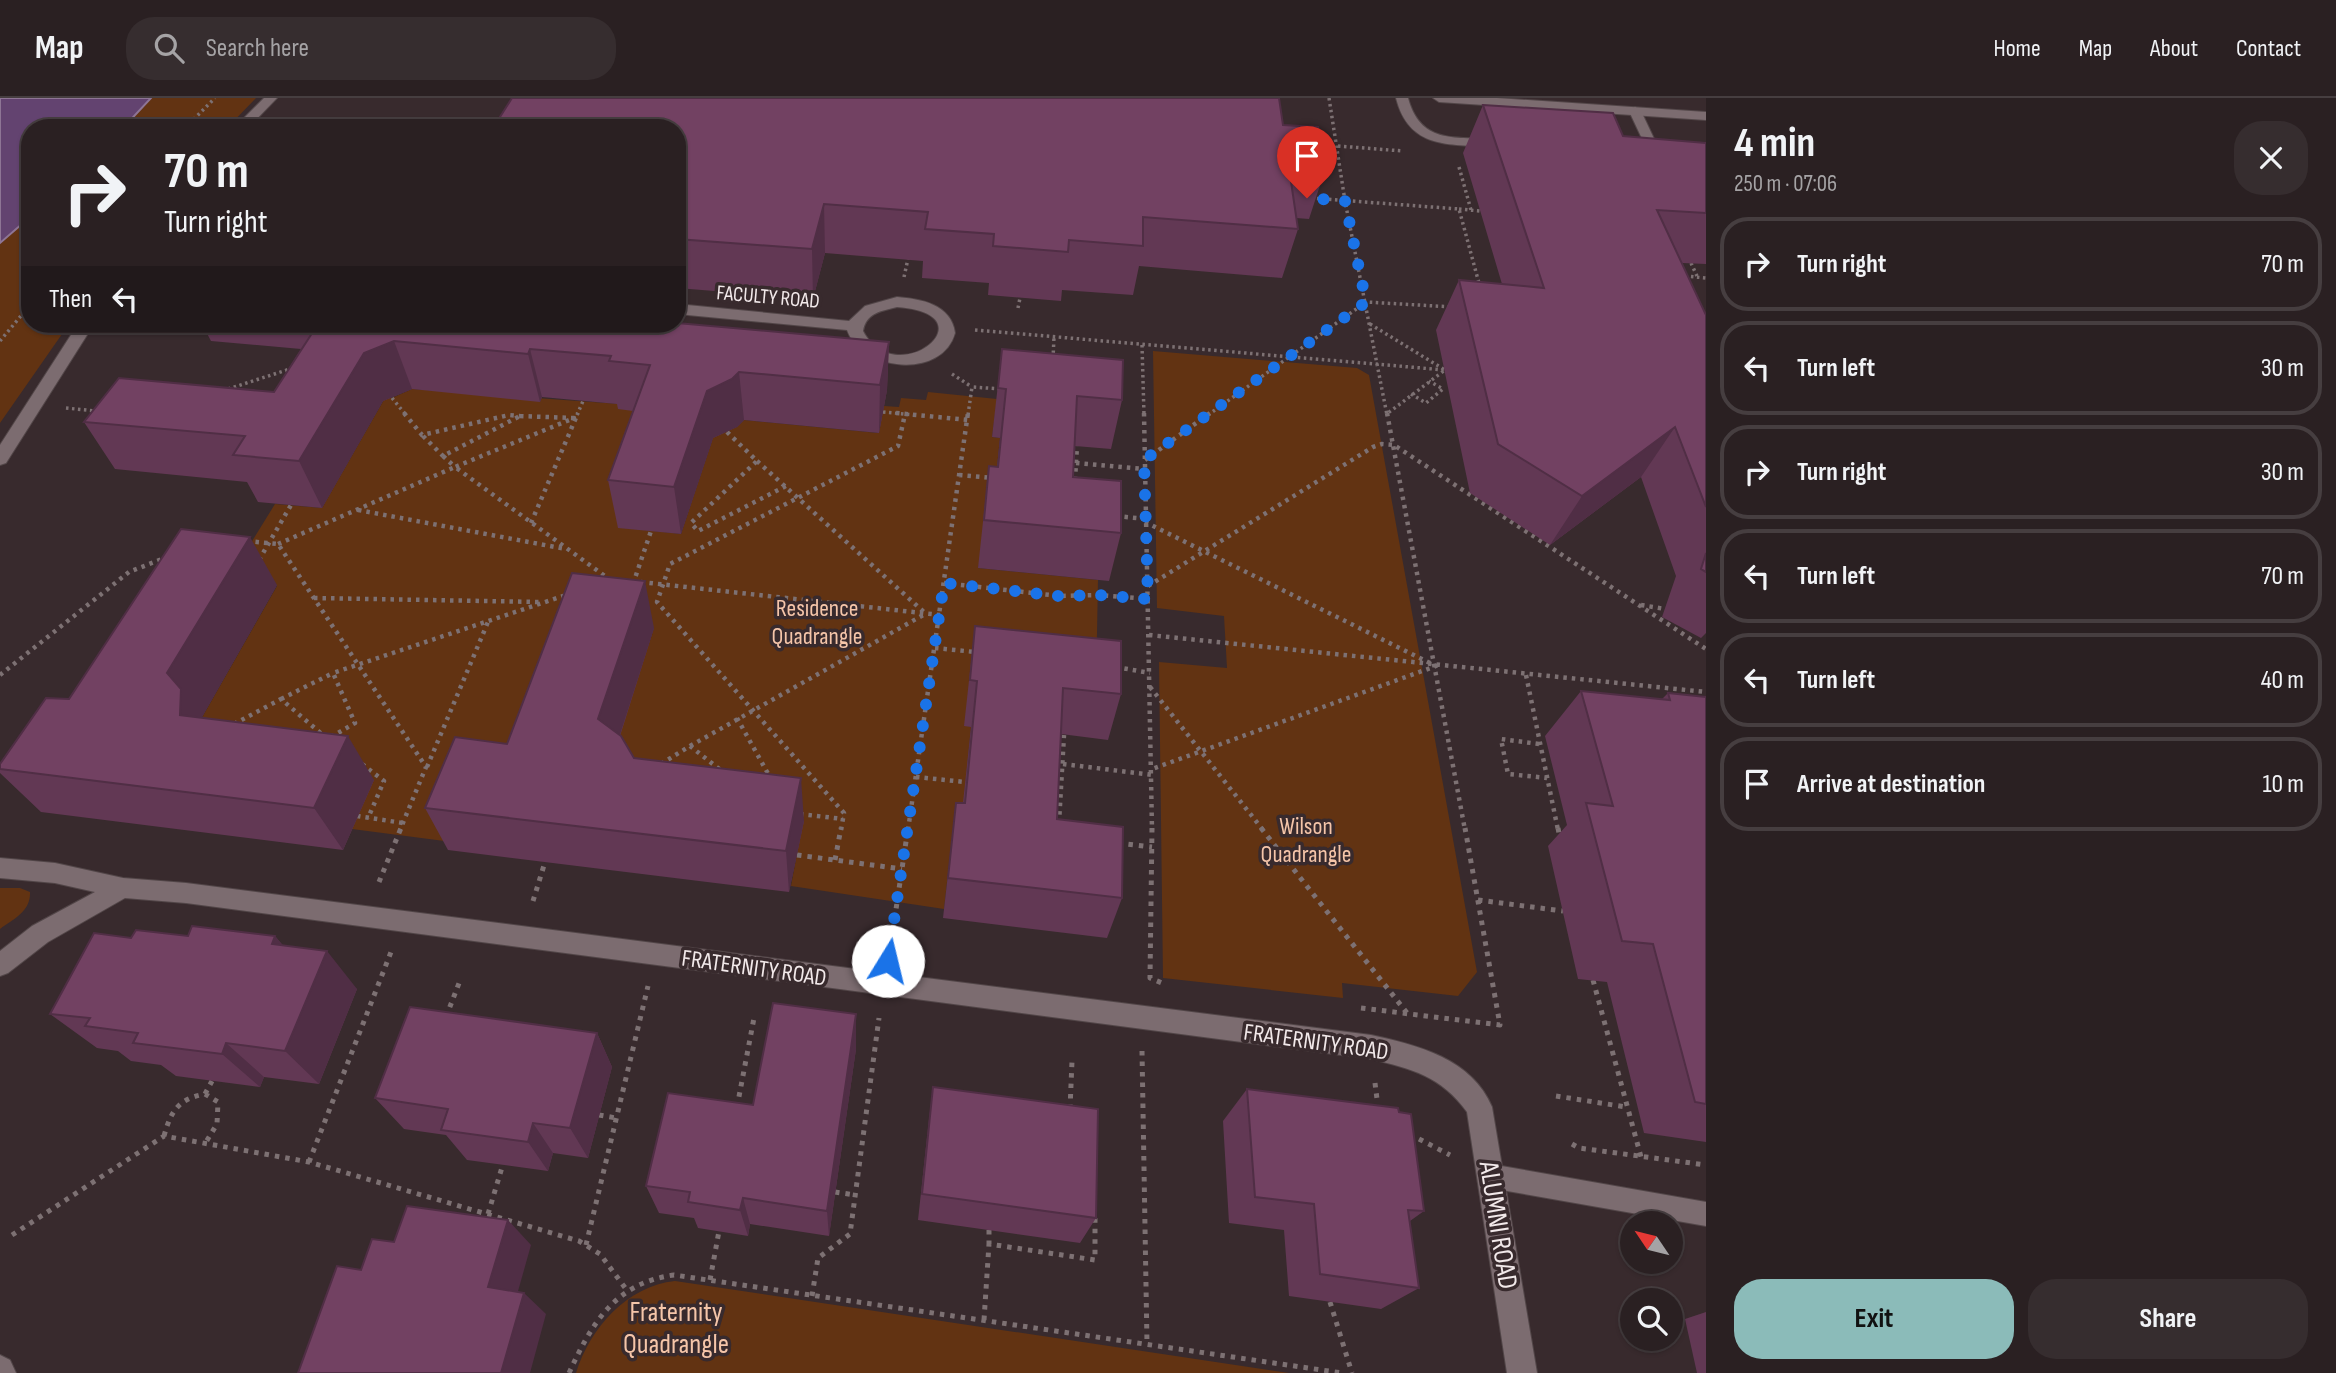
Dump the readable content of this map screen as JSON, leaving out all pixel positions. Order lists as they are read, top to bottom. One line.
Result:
{"streets":{"street":["FACULTY ROAD","FRATERNITY ROAD","ALUMNI ROAD"]},"crossings":[["FRATERNITY ROAD","ALUMNI ROAD"]],"parks":["Residence Quadrangle","Wilson Quadrangle","Fraternity Quadrangle"],"north":"top left","page":{"header":"Map","search":"Search here","nav":["Home","Map","About","Contact"],"heading":["4 min","250 m · 07:06"],"turn":["70 m","Turn right"],"list":[{"name":"Turn right","value":"70 m"},{"name":"Turn left","value":"30 m"},{"name":"Turn right","value":"30 m"},{"name":"Turn left","value":"70 m"},{"name":"Turn left","value":"40 m"},{"name":"Arrive at destination","value":"10 m"}],"then":"Then","buttons":["Exit","Share"]}}
